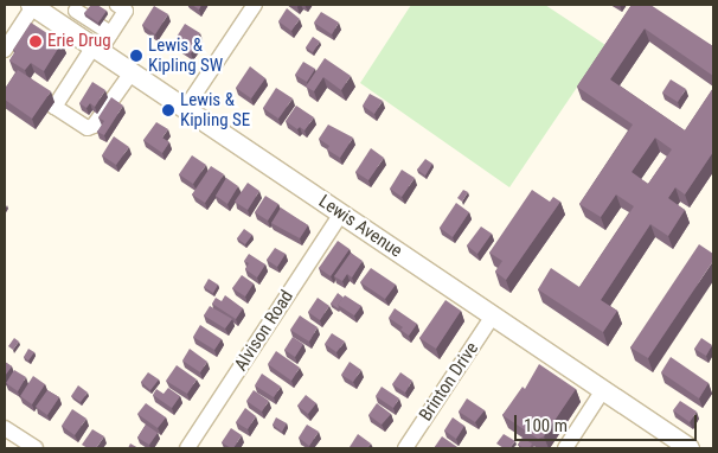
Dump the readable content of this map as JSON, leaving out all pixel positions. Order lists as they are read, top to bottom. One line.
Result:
{"streets":{"main road":["Lewis Avenue"],"street":["Alvison Road","Brinton Drive"]},"crossings":[["Lewis Avenue","Alvison Road"],["Lewis Avenue","Brinton Drive"]],"places":["Erie Drug","Lewis & Kipling SW","Lewis & Kipling SE"],"scale_bar":"100 m"}
